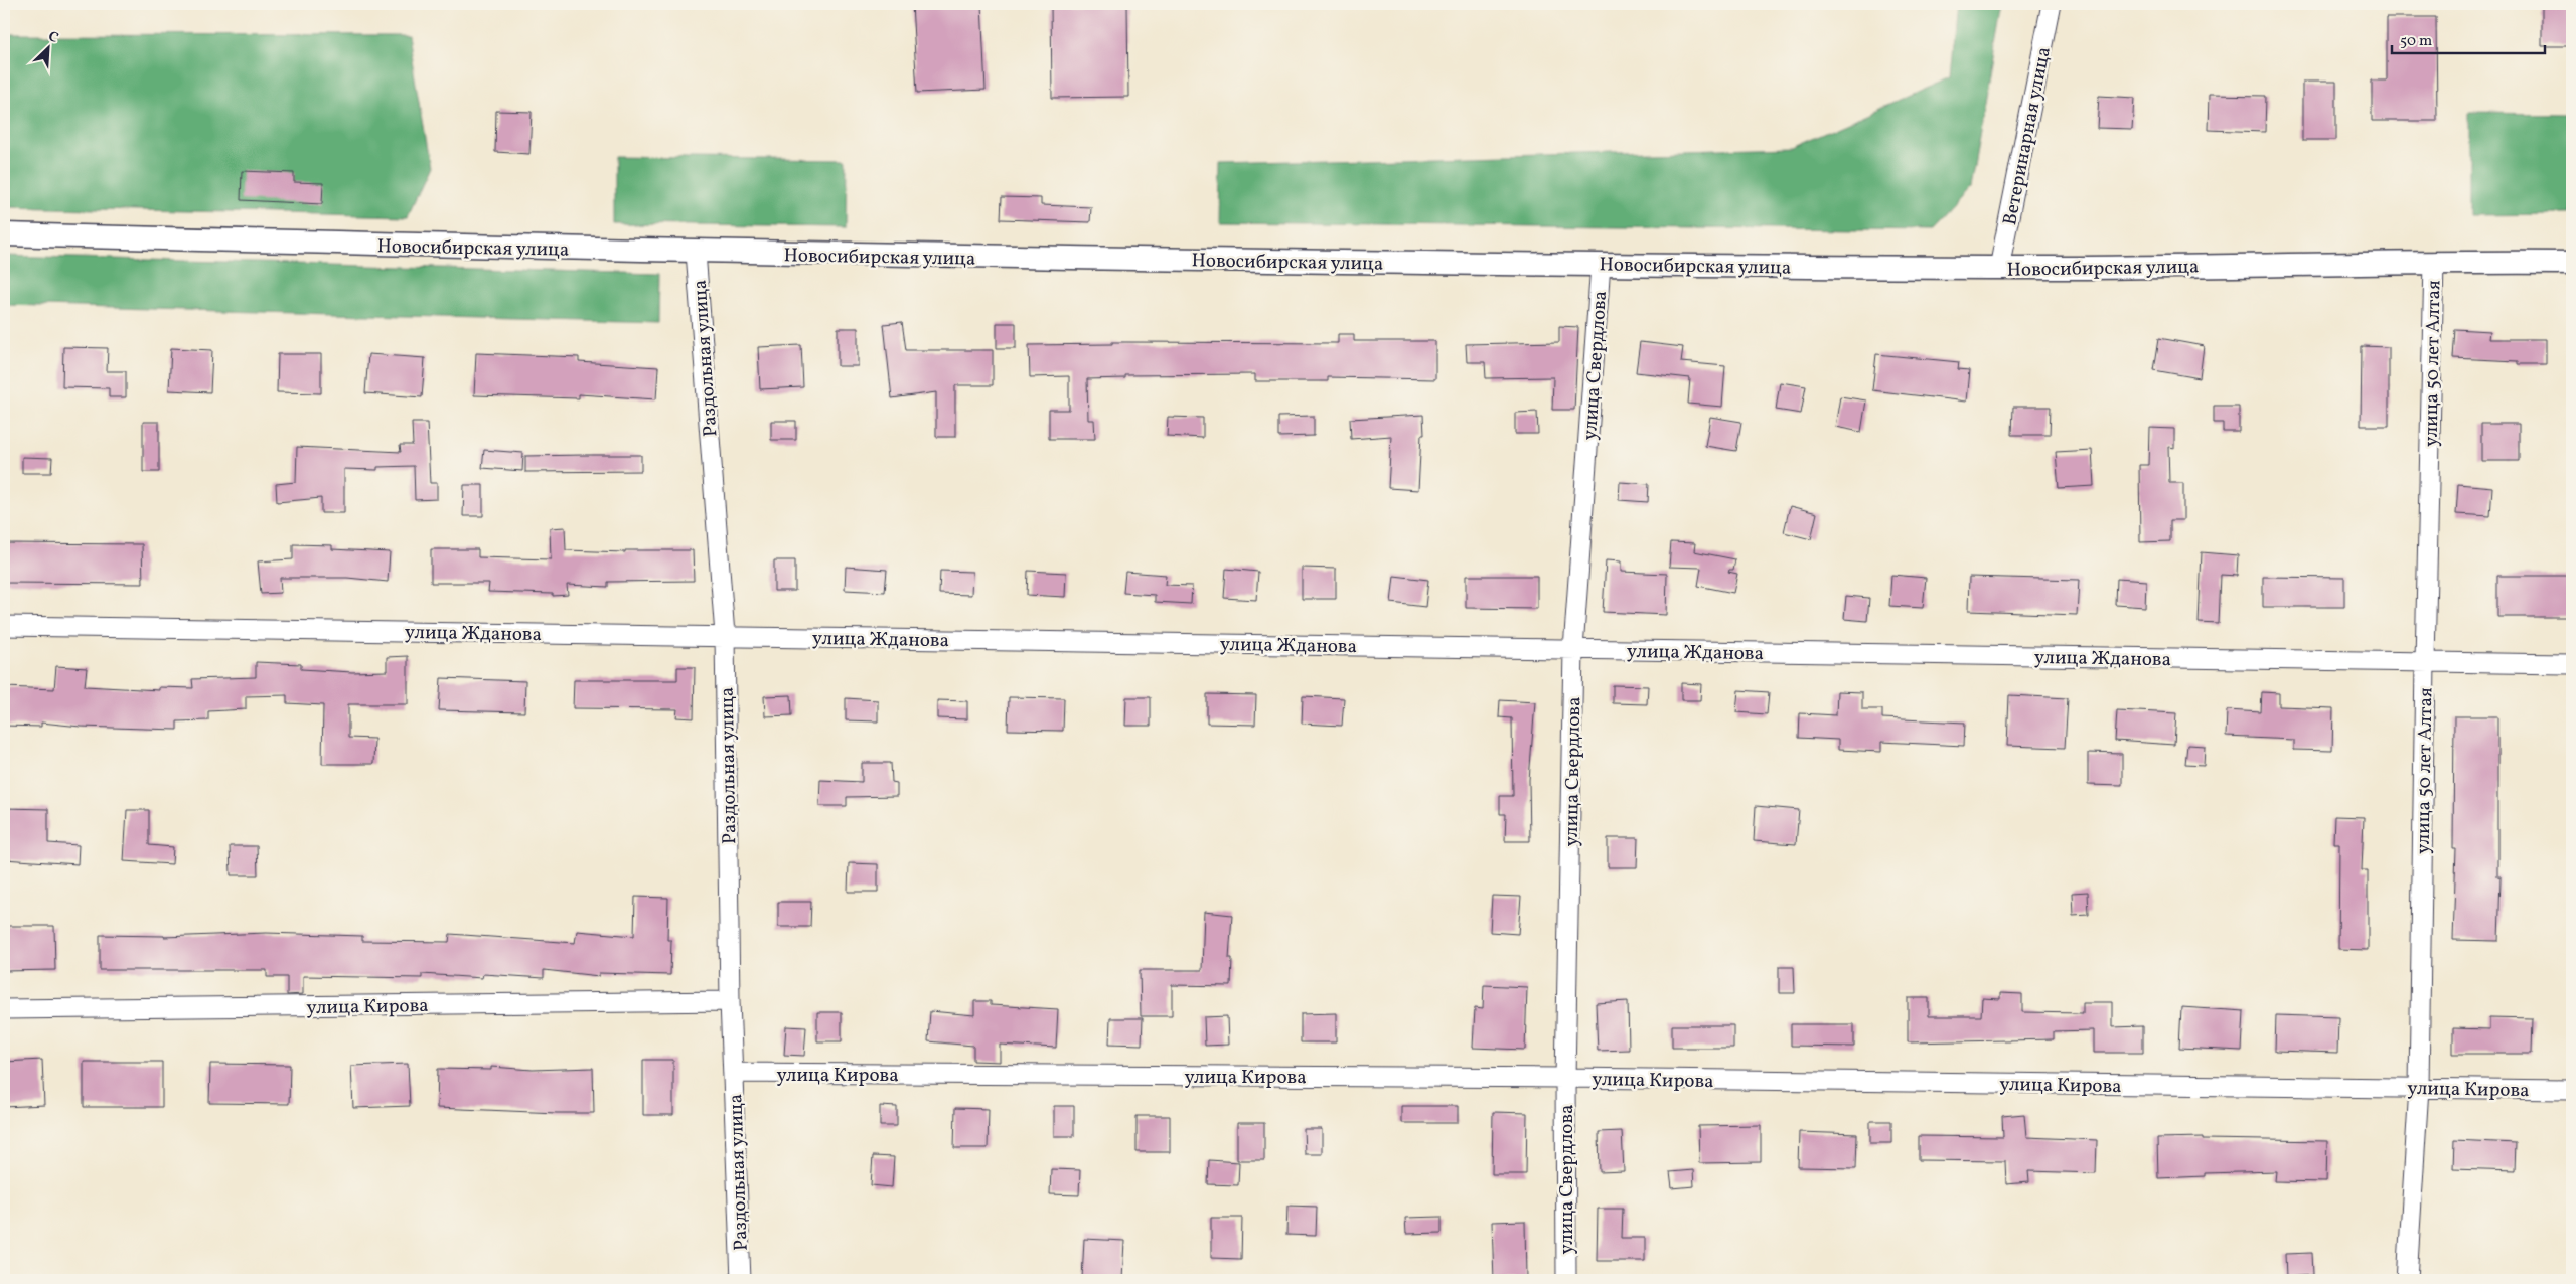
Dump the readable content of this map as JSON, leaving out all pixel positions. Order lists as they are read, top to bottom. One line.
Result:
{"streets":{"street":["Ветеринарная улица","Новосибирская улица","Раздольная улица","улица 50 лет Алтая","улица Свердлова","улица Жданова","улица Кирова"]},"crossings":[["Ветеринарная улица","Новосибирская улица"],["Новосибирская улица","Раздольная улица"],["Новосибирская улица","улица 50 лет Алтая"],["Новосибирская улица","улица Свердлова"],["Раздольная улица","улица Жданова"],["Раздольная улица","улица Кирова"],["улица 50 лет Алтая","улица Жданова"],["улица 50 лет Алтая","улица Кирова"],["улица Свердлова","улица Жданова"],["улица Свердлова","улица Кирова"]],"scale_bar":"50 m","north":"top right"}
